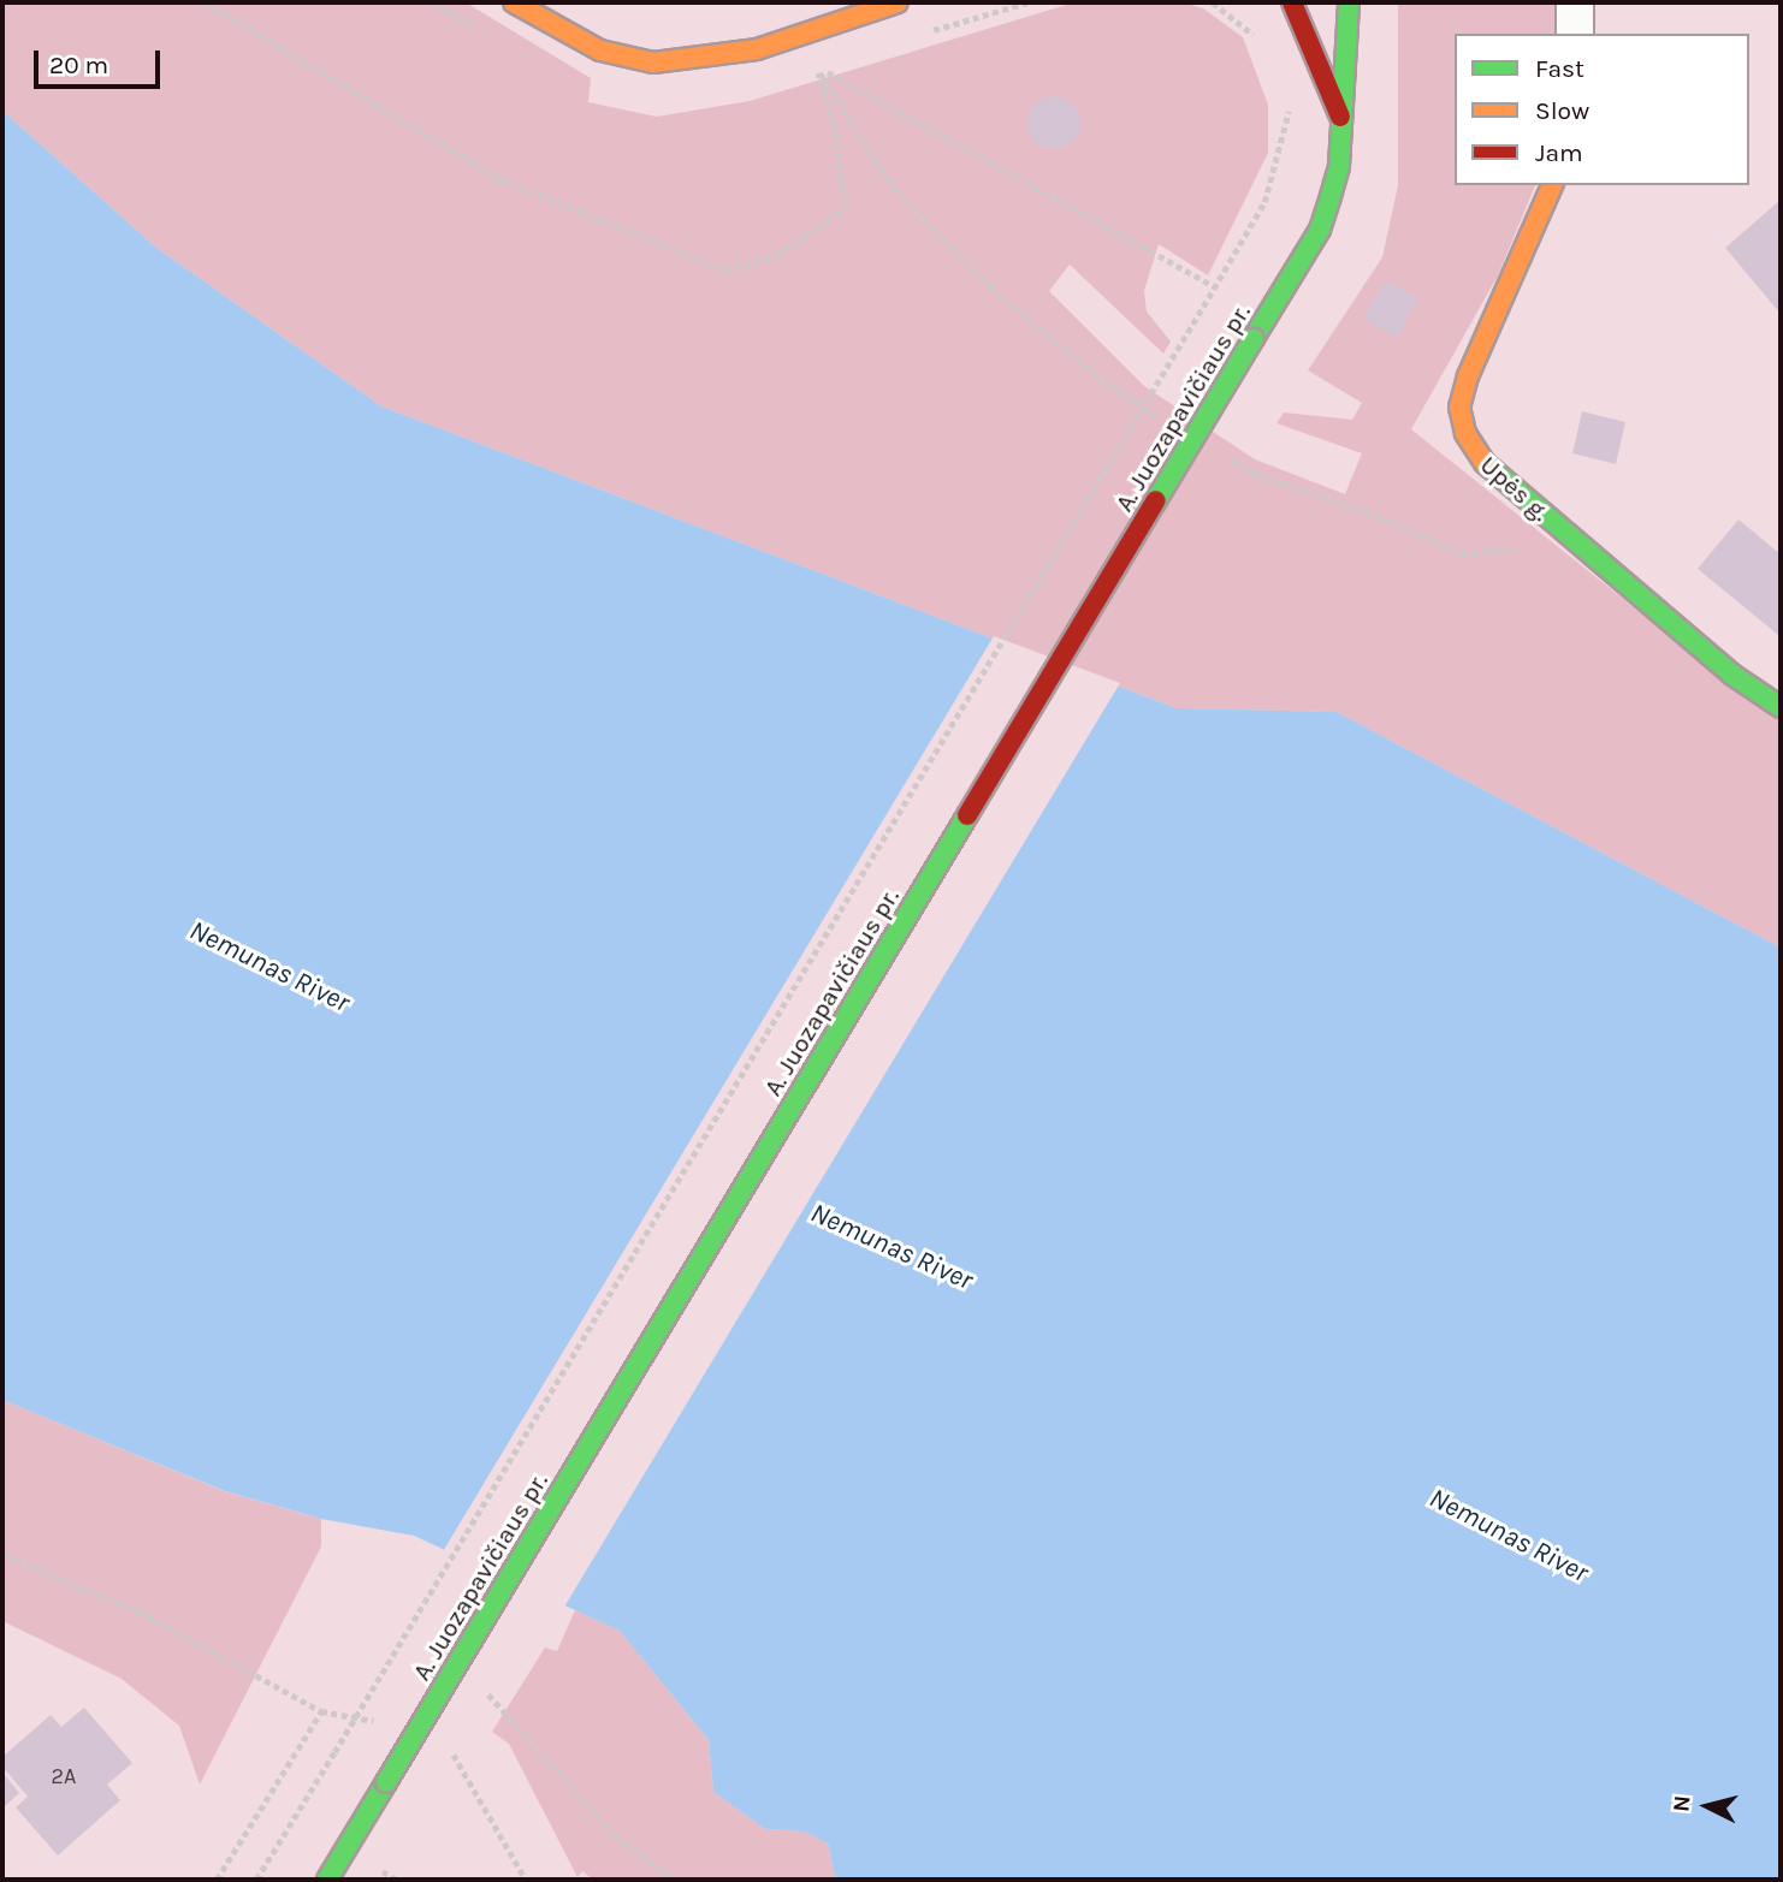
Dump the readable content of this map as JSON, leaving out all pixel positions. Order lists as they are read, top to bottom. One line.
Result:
{"streets":{"main road":["A. Juozapavičiaus pr.","Upės g."]},"water":["Nemunas River"],"house_numbers":["2A"],"legend":["Fast","Slow","Jam"],"scale_bar":"20 m","north":"left"}
